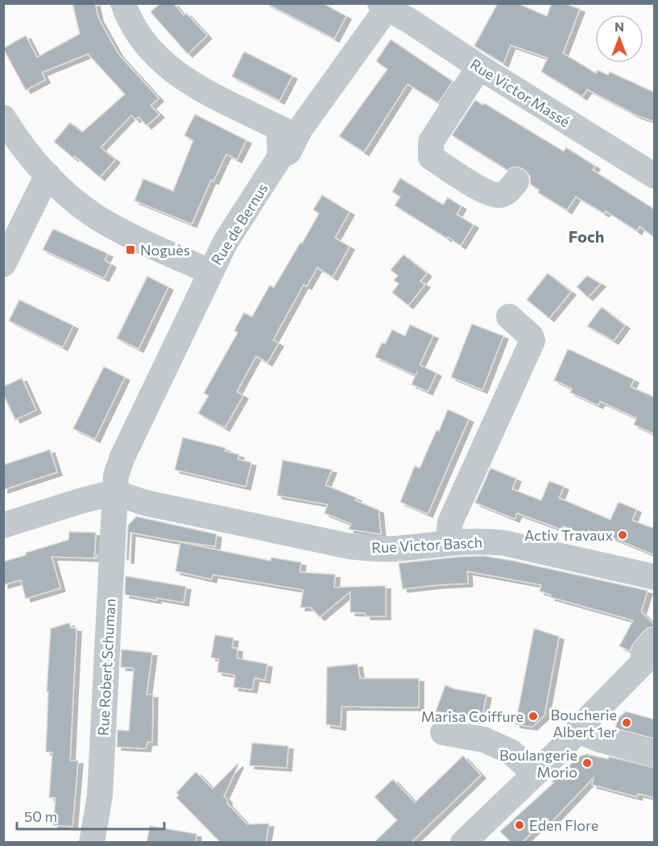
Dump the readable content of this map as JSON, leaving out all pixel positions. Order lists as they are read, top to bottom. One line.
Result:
{"streets":{"street":["Rue Victor Massé","Rue de Bernus","Rue Victor Basch","Rue Robert Schuman"]},"crossings":[["Rue de Bernus","Rue Victor Basch"],["Rue de Bernus","Rue Robert Schuman"],["Rue Victor Basch","Rue Robert Schuman"]],"districts":["Foch"],"places":{"transit":["Noguès"],"other":["Activ Travaux","Marisa Coiffure","Boucherie Albert 1er","Boulangerie Morio","Eden Flore"]},"scale_bar":"50 m","north":"top"}
